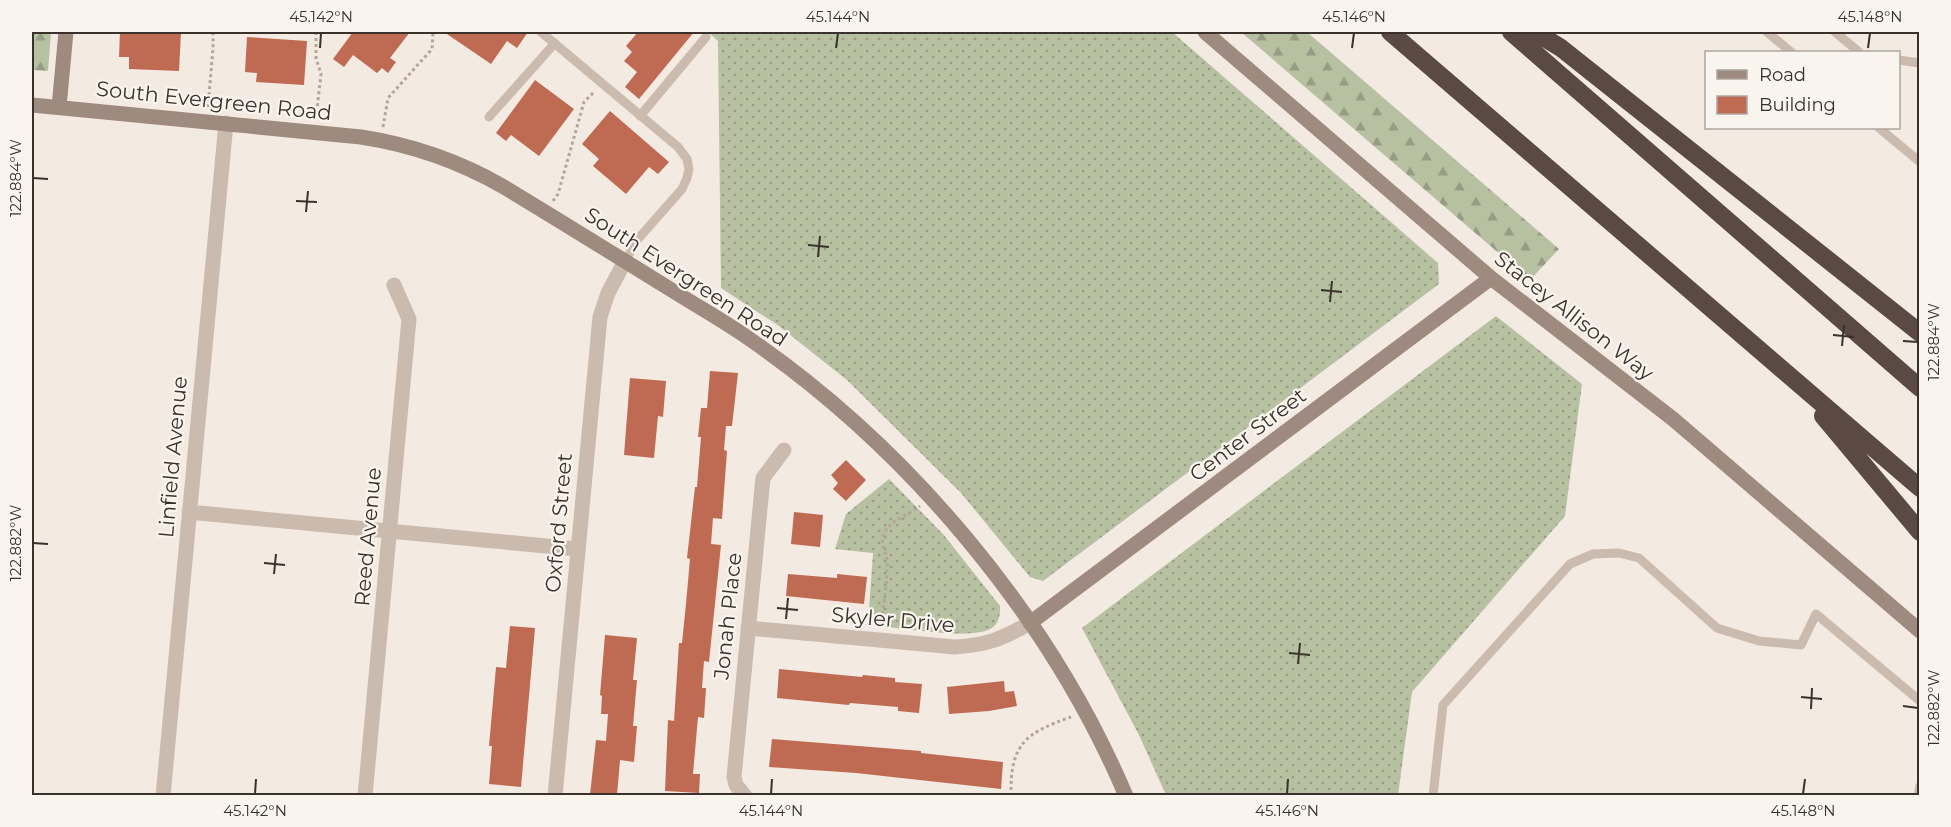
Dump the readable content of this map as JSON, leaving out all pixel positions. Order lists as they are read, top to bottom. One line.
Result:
{"streets":{"street":["South Evergreen Road","Stacey Allison Way","Center Street","Linfield Avenue","Oxford Street","Reed Avenue","Jonah Place","Skyler Drive"]},"crossings":[["South Evergreen Road","Center Street"],["South Evergreen Road","Linfield Avenue"],["South Evergreen Road","Oxford Street"],["South Evergreen Road","Skyler Drive"],["Stacey Allison Way","Center Street"],["Center Street","Skyler Drive"],["Jonah Place","Skyler Drive"]],"legend":["Road","Building"],"coordinates":["45.142°N","45.144°N","45.146°N","45.148°N","122.884°W","122.882°W"]}
